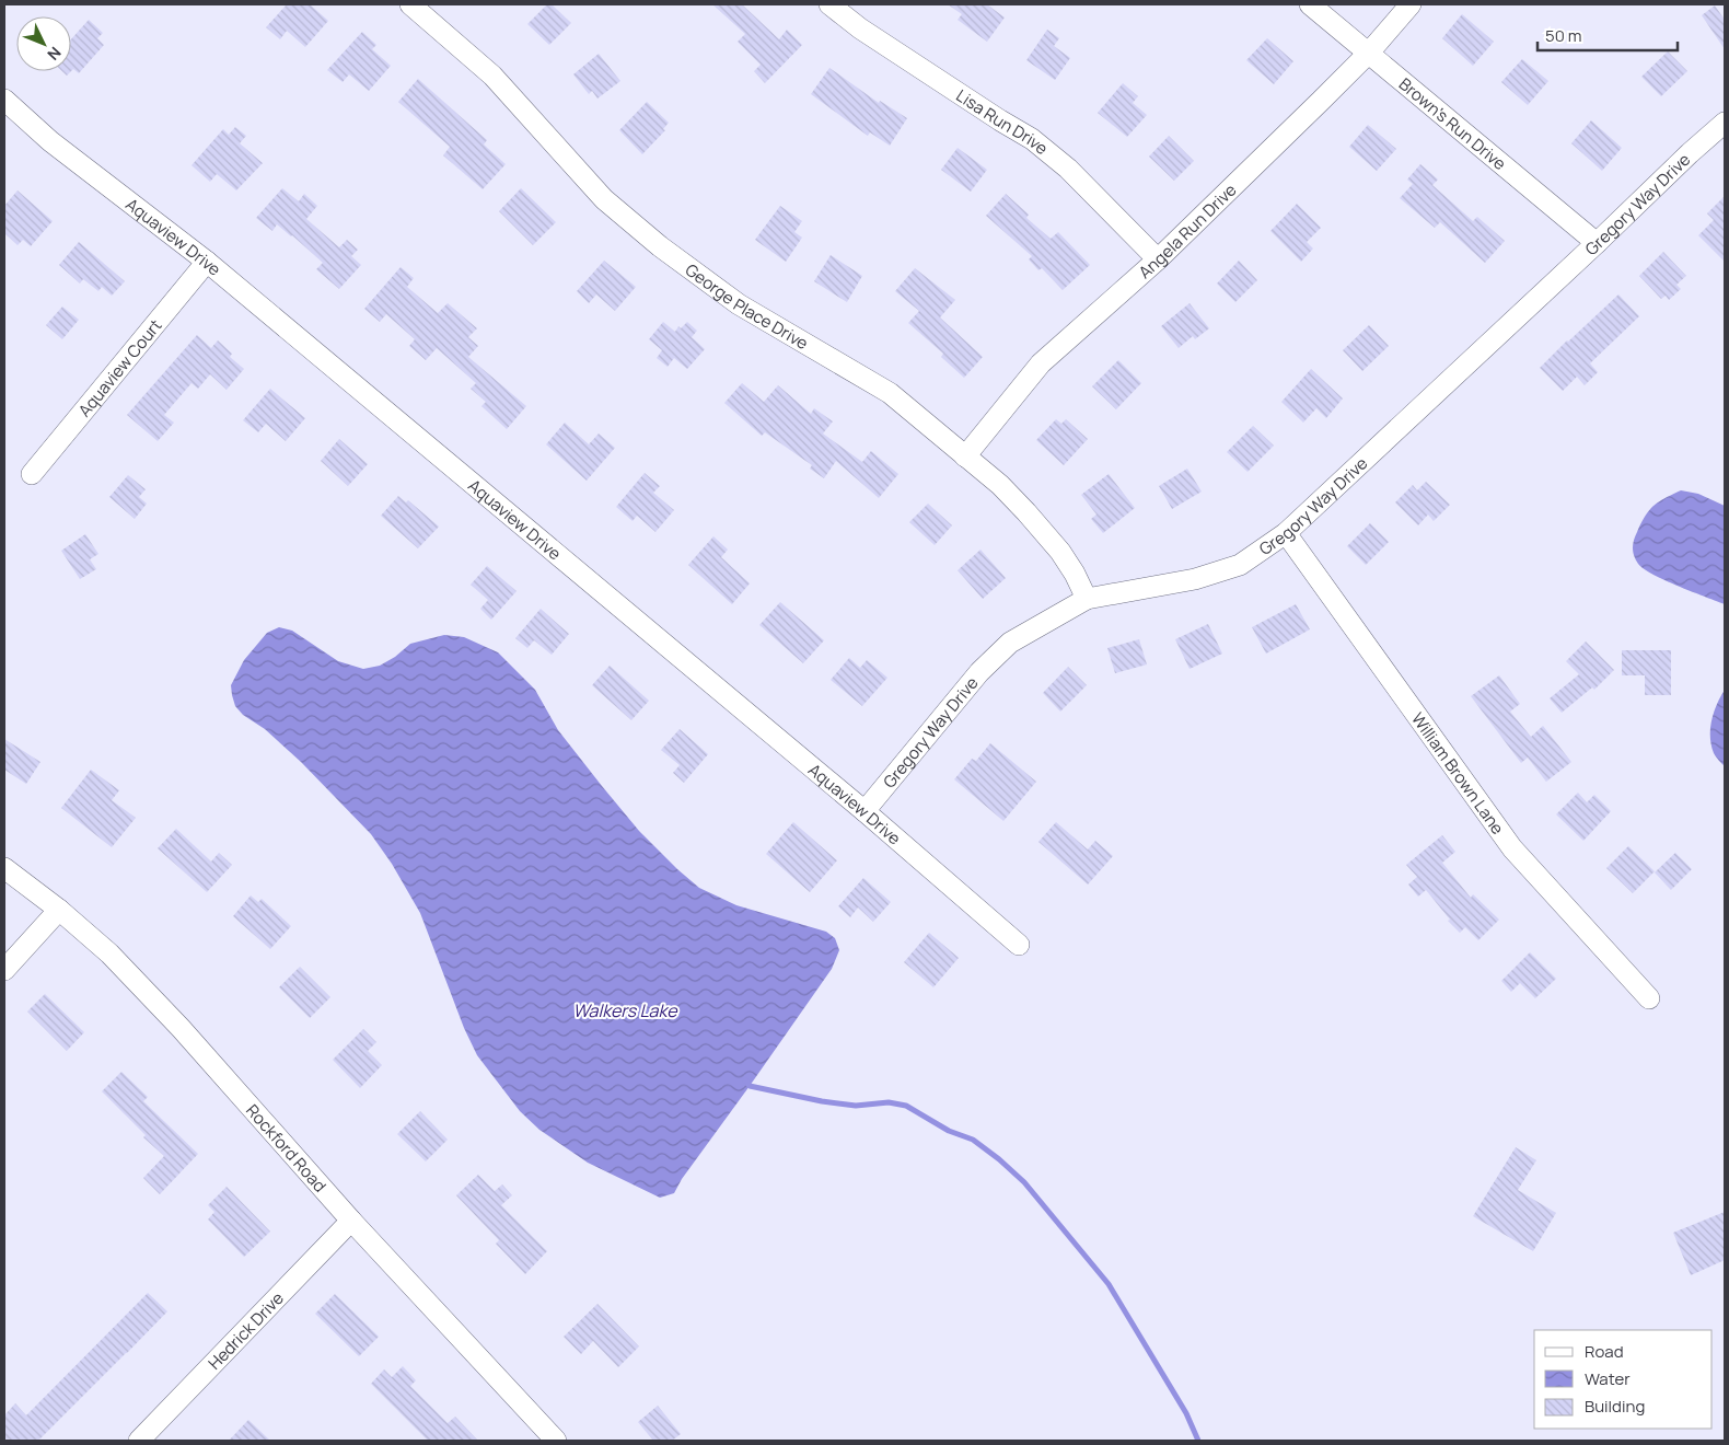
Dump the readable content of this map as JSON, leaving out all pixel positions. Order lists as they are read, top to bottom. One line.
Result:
{"streets":{"street":["Lisa Run Drive","Brown's Run Drive","Gregory Way Drive","Angela Run Drive","Aquaview Drive","George Place Drive","Aquaview Court","William Brown Lane","Rockford Road","Hedrick Drive"]},"crossings":[["Lisa Run Drive","Angela Run Drive"],["Brown's Run Drive","Gregory Way Drive"],["Brown's Run Drive","Angela Run Drive"],["Gregory Way Drive","Aquaview Drive"],["Gregory Way Drive","George Place Drive"],["Gregory Way Drive","William Brown Lane"],["Angela Run Drive","George Place Drive"],["Aquaview Drive","Aquaview Court"],["Rockford Road","Hedrick Drive"]],"water":["Walkers Lake"],"legend":["Road","Water","Building"],"scale_bar":"50 m","north":"bottom right"}
